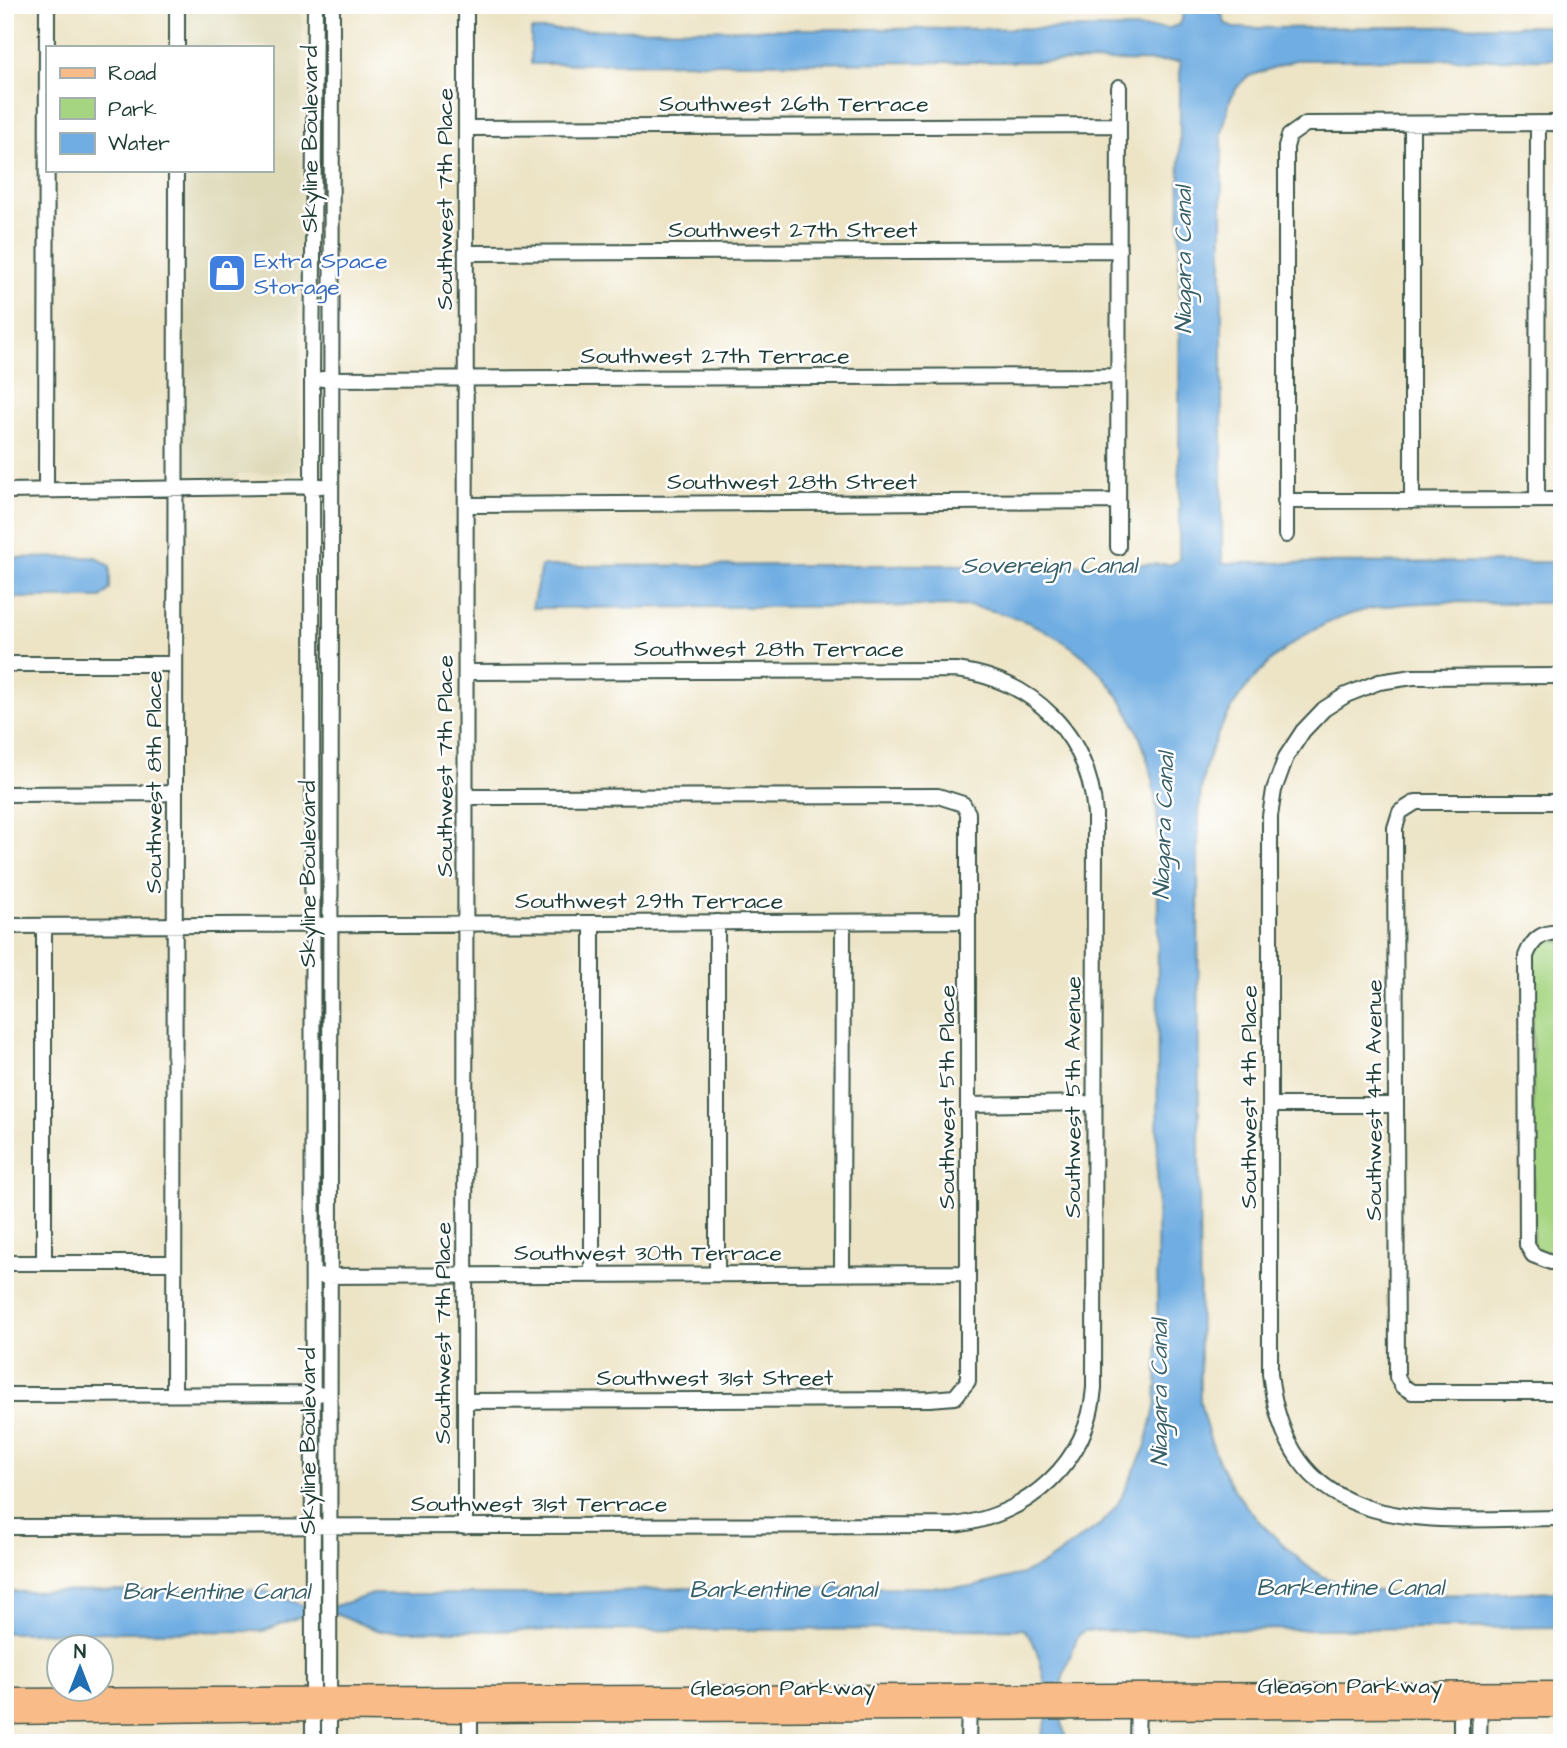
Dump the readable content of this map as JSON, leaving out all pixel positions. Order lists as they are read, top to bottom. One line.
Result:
{"streets":{"main road":["Gleason Parkway"],"street":["Southwest 26th Terrace","Skyline Boulevard","Southwest 7th Place","Southwest 27th Street","Southwest 27th Terrace","Southwest 28th Street","Southwest 28th Terrace","Southwest 8th Place","Southwest 29th Terrace","Southwest 5th Place","Southwest 5th Avenue","Southwest 4th Place","Southwest 4th Avenue","Southwest 30th Terrace","Southwest 31st Street","Southwest 31st Terrace"]},"crossings":[["Southwest 26th Terrace","Southwest 7th Place"],["Skyline Boulevard","Southwest 27th Terrace"],["Skyline Boulevard","Southwest 29th Terrace"],["Skyline Boulevard","Southwest 30th Terrace"],["Skyline Boulevard","Southwest 31st Terrace"],["Skyline Boulevard","Gleason Parkway"],["Southwest 7th Place","Southwest 27th Street"],["Southwest 7th Place","Southwest 27th Terrace"],["Southwest 7th Place","Southwest 28th Street"],["Southwest 7th Place","Southwest 28th Terrace"],["Southwest 7th Place","Southwest 29th Terrace"],["Southwest 7th Place","Southwest 5th Place"],["Southwest 7th Place","Southwest 30th Terrace"],["Southwest 7th Place","Southwest 31st Street"],["Southwest 7th Place","Southwest 31st Terrace"],["Southwest 28th Terrace","Southwest 5th Avenue"],["Southwest 29th Terrace","Southwest 5th Place"],["Southwest 5th Place","Southwest 30th Terrace"],["Southwest 5th Place","Southwest 31st Street"],["Southwest 5th Avenue","Southwest 31st Terrace"]],"water":["Niagara Canal","Sovereign Canal","Barkentine Canal"],"places":{"shop":["Extra Space Storage"]},"legend":["Road","Park","Water"],"north":"top"}
